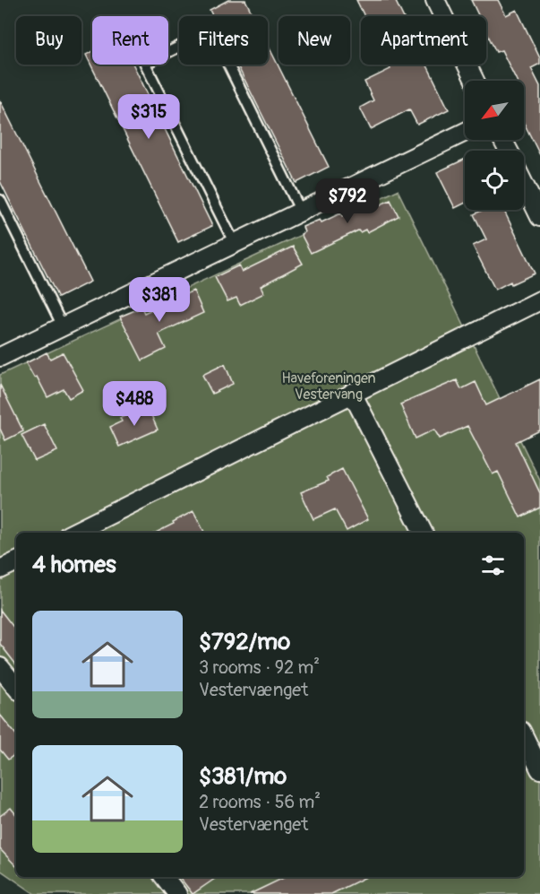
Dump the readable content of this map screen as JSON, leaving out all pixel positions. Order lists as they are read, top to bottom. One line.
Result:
{"parks":["Haveforeningen Vestervang"],"north":"bottom left","page":{"chip":["Buy","Rent","Filters","New","Apartment"],"price":["$315","$792","$381","$488"],"heading":"4 homes","list":[{"name":"$792/mo","note":"3 rooms · 92 m² · Vestervænget"},{"name":"$381/mo","note":"2 rooms · 56 m² · Vestervænget"}]}}
